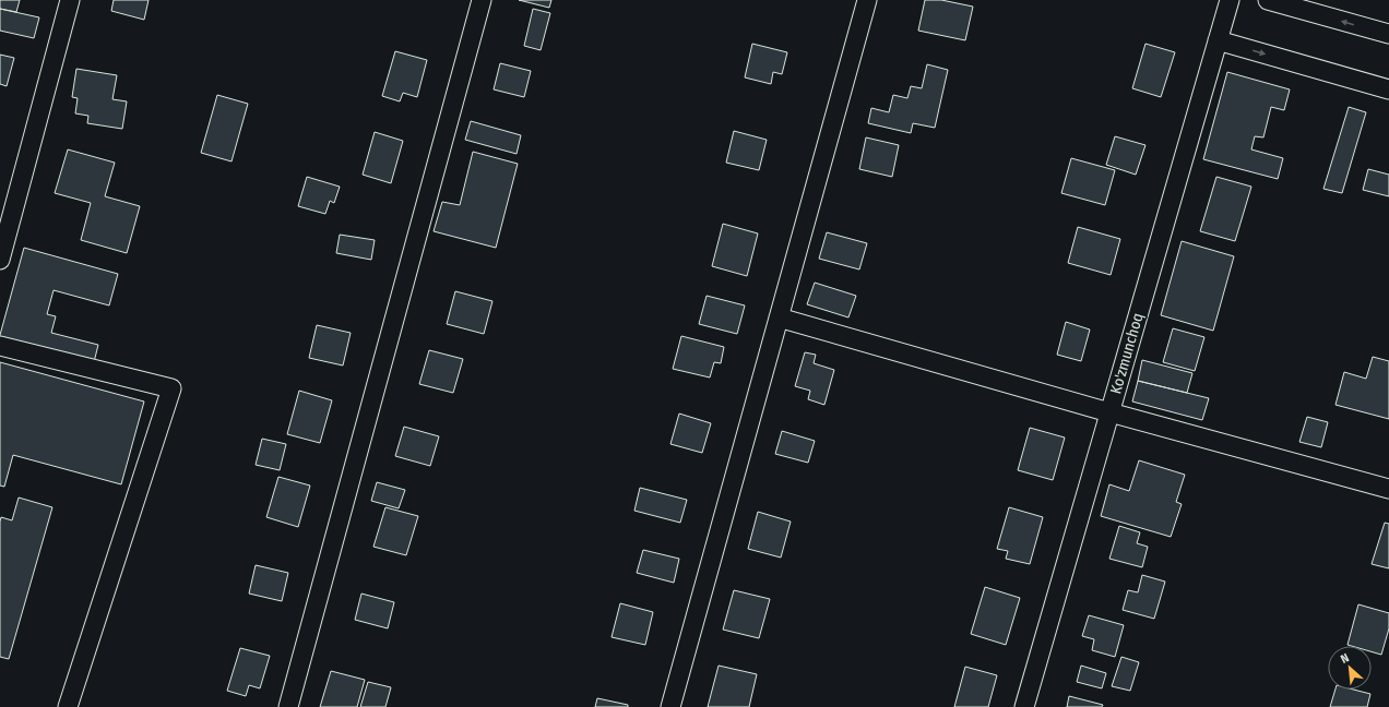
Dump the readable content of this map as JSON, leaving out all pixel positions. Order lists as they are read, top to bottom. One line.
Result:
{"streets":{"street":["Ko'zmunchoq"]},"north":"top left"}
